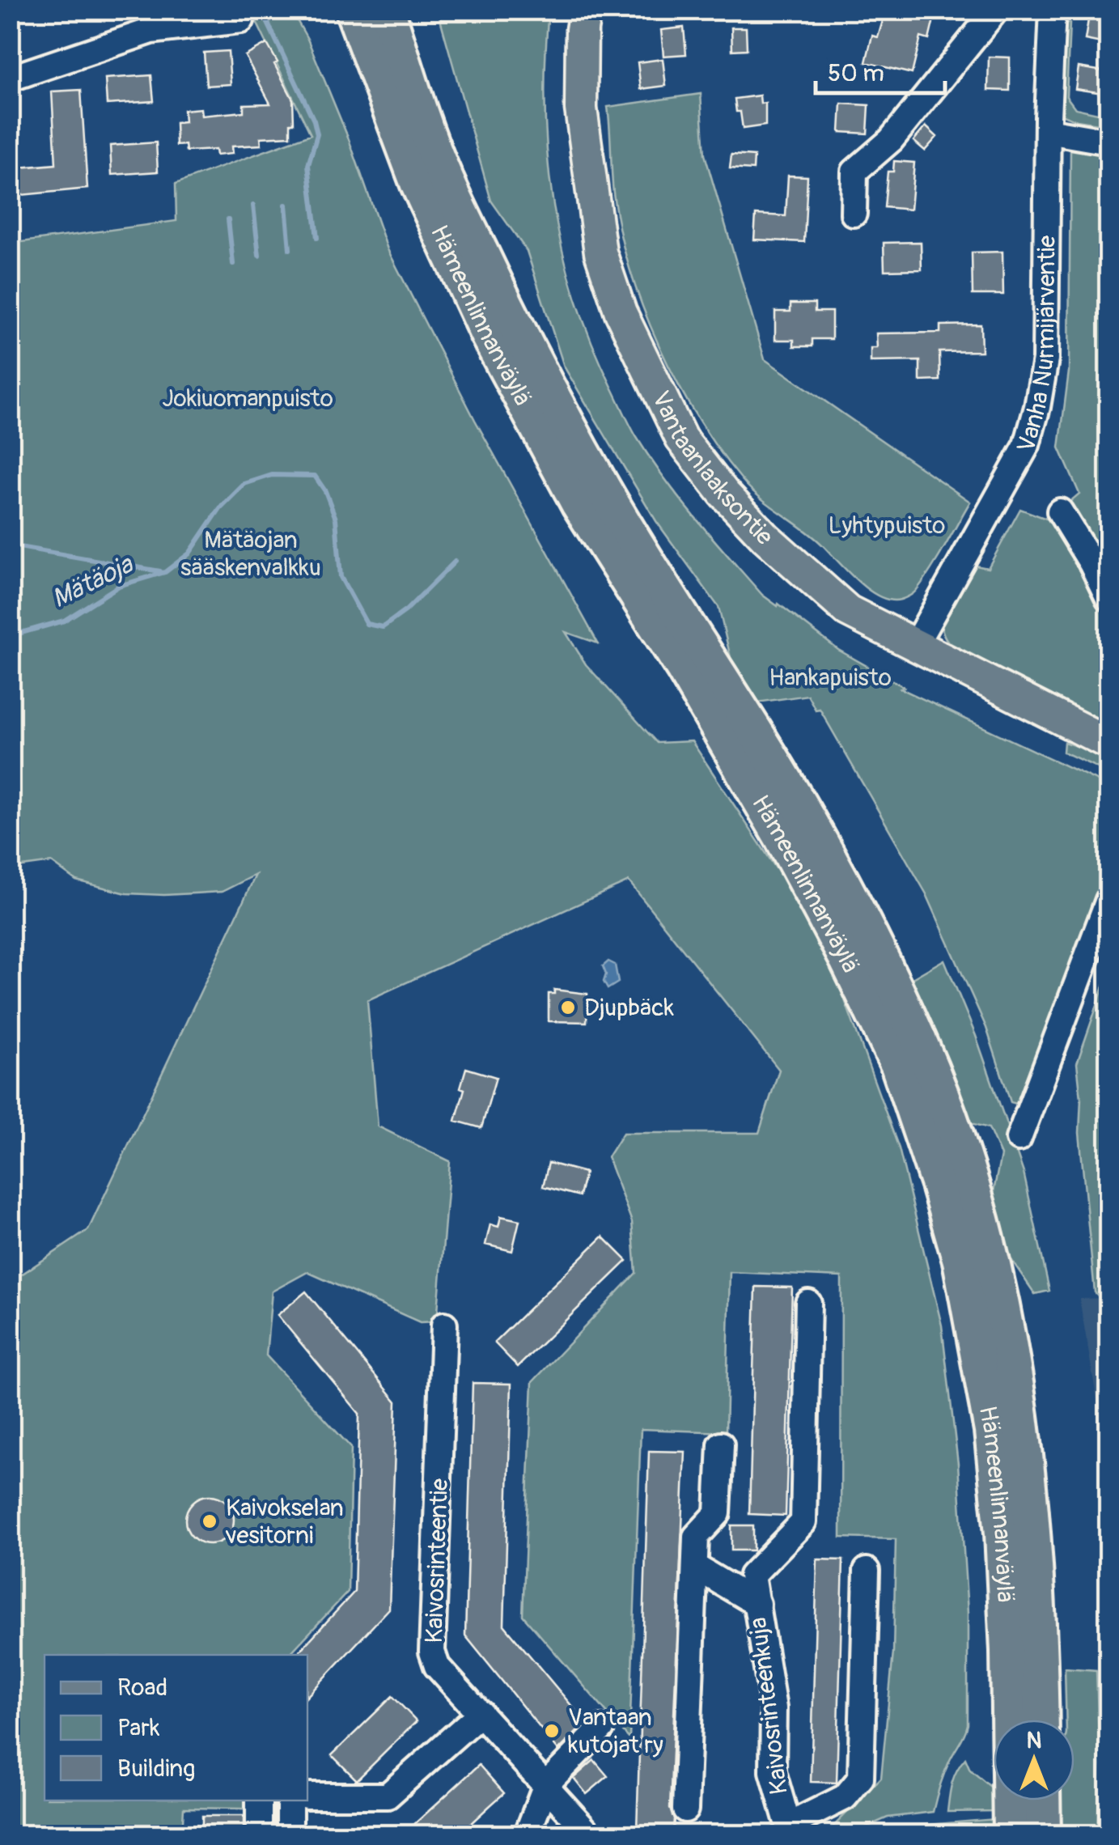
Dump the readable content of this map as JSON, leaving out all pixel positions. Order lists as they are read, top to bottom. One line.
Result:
{"streets":{"highway":["Hämeenlinnanväylä"],"main road":["Vantaanlaaksontie"],"street":["Vanha Nurmijärventie","Kaivosrinteentie","Kaivosrinteenkuja"]},"crossings":[["Vanha Nurmijärventie","Vantaanlaaksontie"]],"water":["Mätäoja"],"parks":["Jokiuomanpuisto","Lyhtypuisto","Mätäojan sääskenvalkku","Hankapuisto"],"places":["Djupbäck","Kaivokselan vesitorni","Vantaan kutojat ry"],"legend":["Road","Park","Building"],"scale_bar":"50 m","north":"top"}
